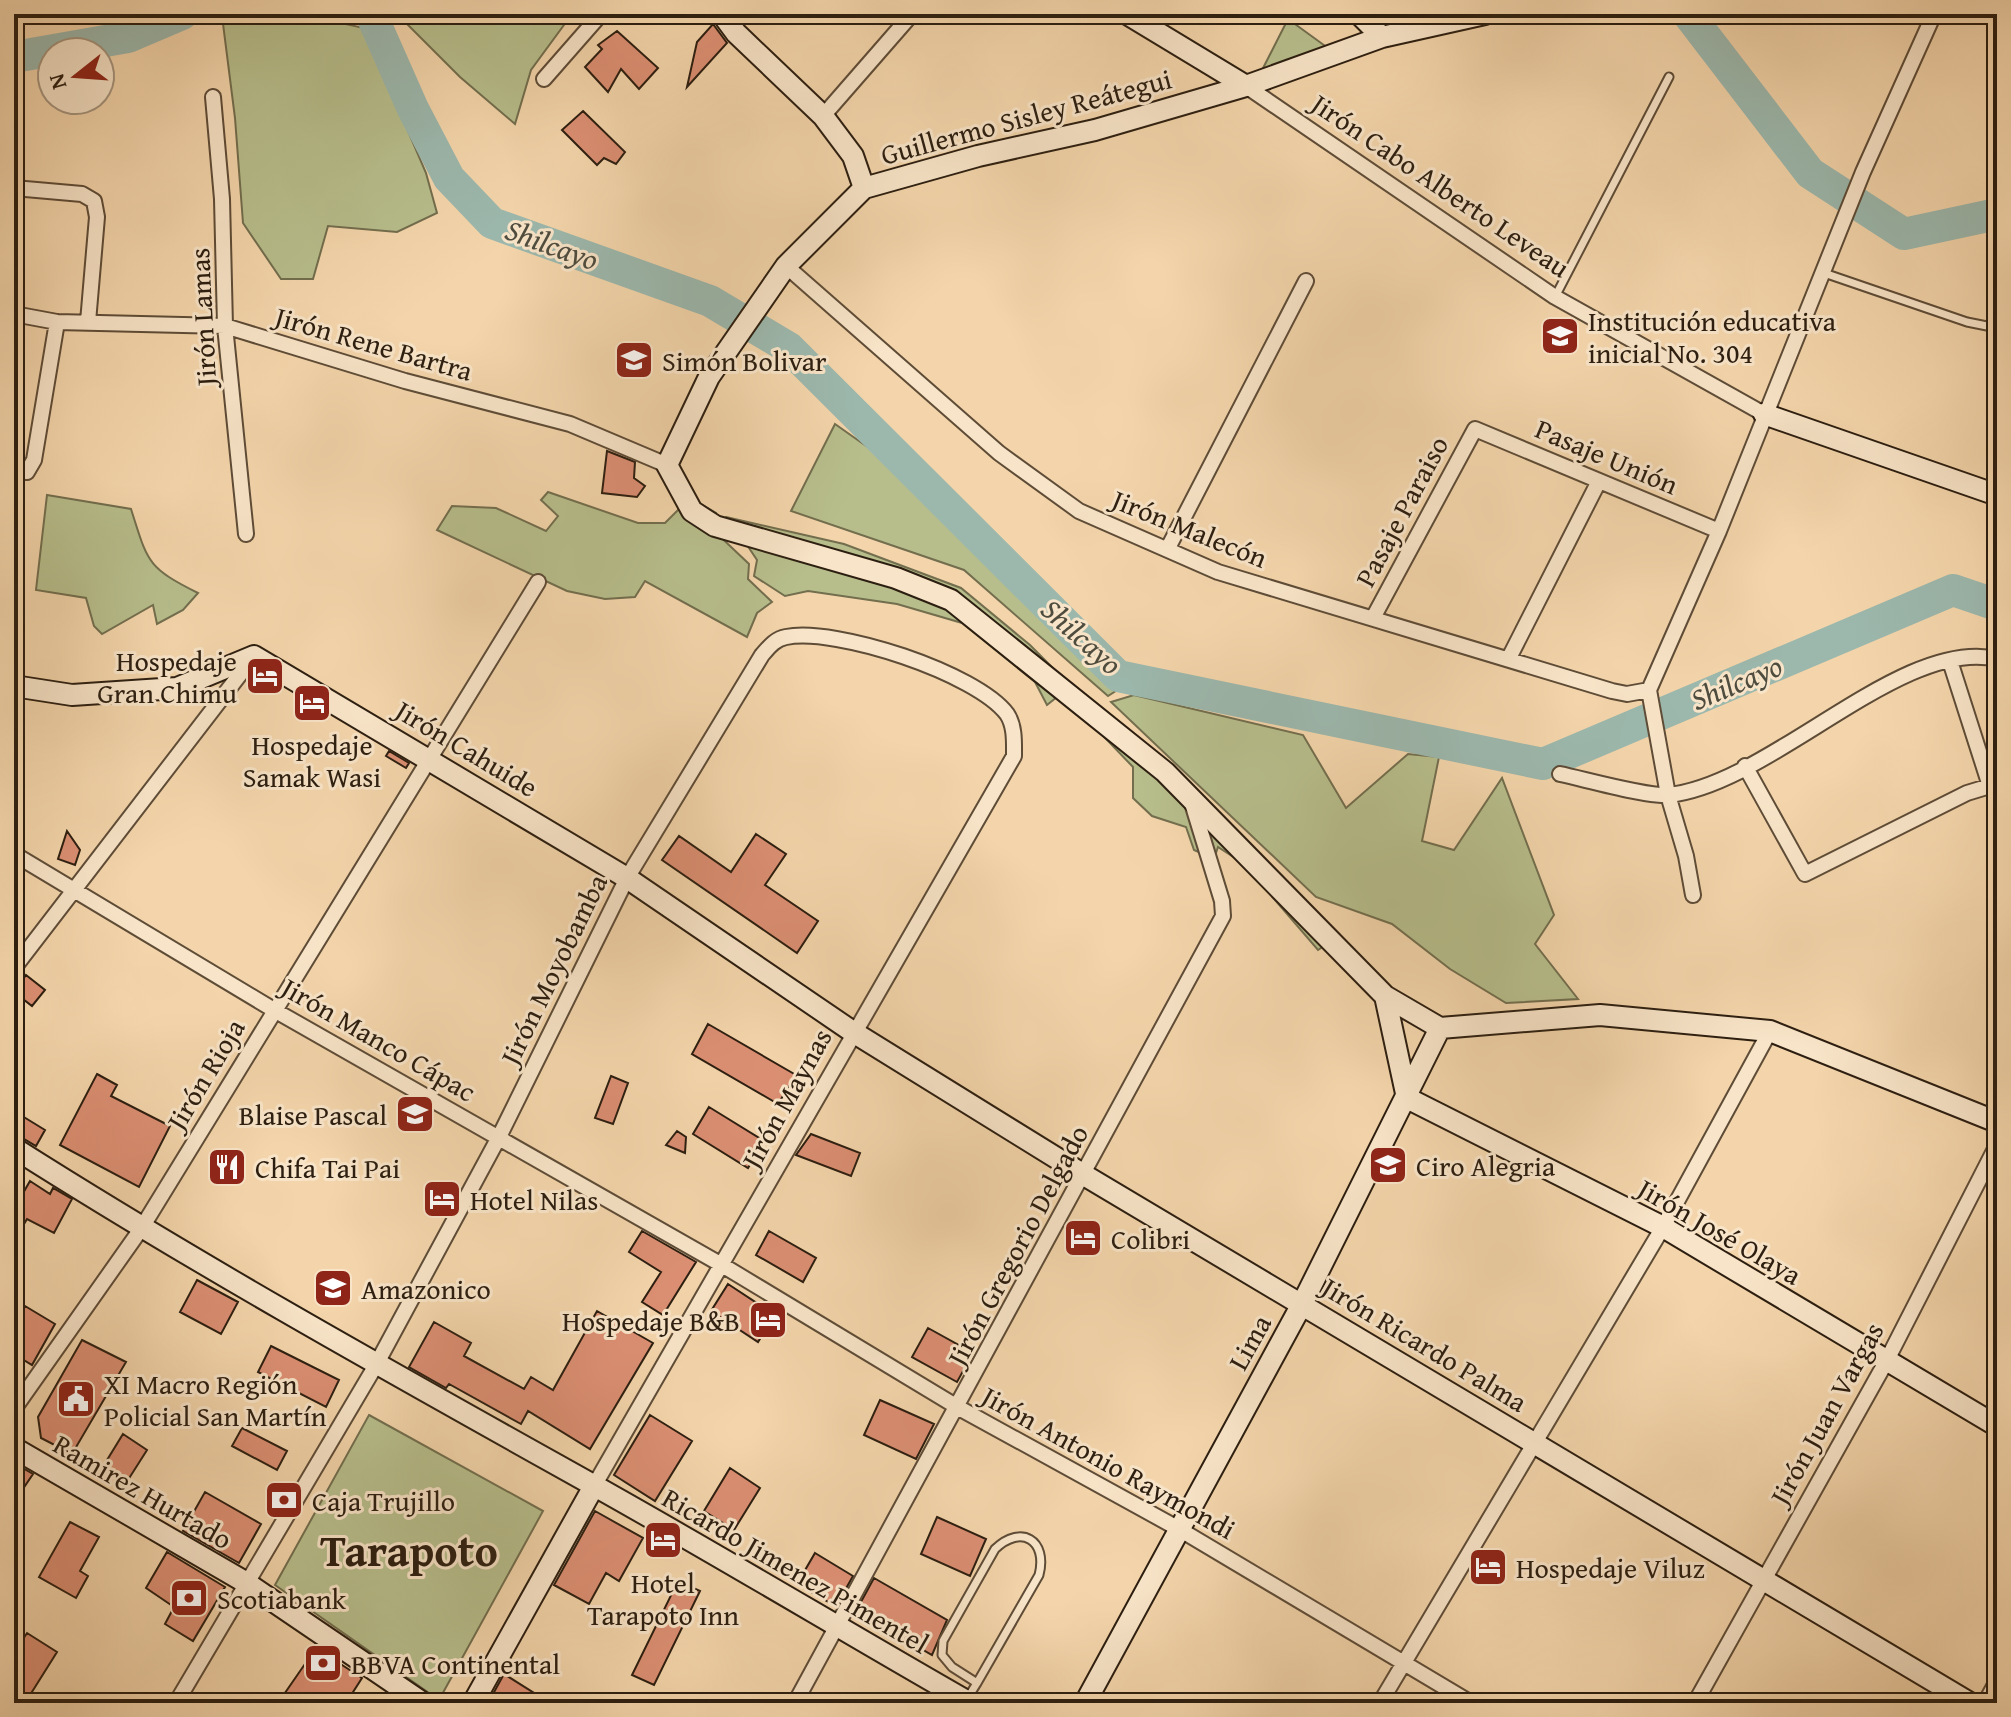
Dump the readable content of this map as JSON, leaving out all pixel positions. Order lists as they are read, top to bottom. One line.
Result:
{"streets":{"street":["Guillermo Sisley Reátegui","Jirón Cabo Alberto Leveau","Jirón Lamas","Jirón Rene Bartra","Pasaje Unión","Pasaje Paraiso","Jirón Malecón","Jirón Cahuide","Jirón Moyobamba","Jirón Manco Cápac","Jirón Rioja","Jirón Maynas","Jirón José Olaya","Jirón Gregorio Delgado","Lima","Jirón Ricardo Palma","Jirón Juan Vargas","Jirón Antonio Raymondi","Ramirez Hurtado","Ricardo Jimenez Pimentel"]},"crossings":[["Guillermo Sisley Reátegui","Jirón Cabo Alberto Leveau"],["Guillermo Sisley Reátegui","Jirón Rene Bartra"],["Guillermo Sisley Reátegui","Jirón Malecón"],["Jirón Lamas","Jirón Rene Bartra"],["Pasaje Unión","Pasaje Paraiso"],["Pasaje Paraiso","Jirón Malecón"],["Jirón Cahuide","Jirón Moyobamba"],["Jirón Cahuide","Jirón Rioja"],["Jirón Cahuide","Jirón Maynas"],["Jirón Cahuide","Jirón Ricardo Palma"],["Jirón Moyobamba","Jirón Manco Cápac"],["Jirón Moyobamba","Jirón Maynas"],["Jirón Moyobamba","Ramirez Hurtado"],["Jirón Moyobamba","Ricardo Jimenez Pimentel"],["Jirón Manco Cápac","Jirón Rioja"],["Jirón Manco Cápac","Jirón Maynas"],["Jirón Manco Cápac","Jirón Antonio Raymondi"],["Jirón Rioja","Ricardo Jimenez Pimentel"],["Jirón Maynas","Jirón Ricardo Palma"],["Jirón Maynas","Jirón Antonio Raymondi"],["Jirón Maynas","Ricardo Jimenez Pimentel"],["Jirón José Olaya","Lima"],["Jirón José Olaya","Jirón Juan Vargas"],["Jirón Gregorio Delgado","Jirón Ricardo Palma"],["Jirón Gregorio Delgado","Jirón Antonio Raymondi"],["Jirón Gregorio Delgado","Ricardo Jimenez Pimentel"],["Lima","Jirón Ricardo Palma"],["Lima","Jirón Antonio Raymondi"],["Jirón Ricardo Palma","Jirón Juan Vargas"]],"districts":["Tarapoto"],"water":["Shilcayo"],"places":{"school or university":["Institución educativa inicial No. 304","Simón Bolivar","Blaise Pascal","Ciro Alegria","Amazonico"],"hotel":["Hospedaje Gran Chimu","Hospedaje Samak Wasi","Hotel Nilas","Colibri","Hospedaje B&B","Hotel Tarapoto Inn","Hospedaje Viluz"],"restaurant":["Chifa Tai Pai"],"public building":["XI Macro Región Policial San Martín"],"bank":["Caja Trujillo","Scotiabank","BBVA Continental"]},"north":"left"}
